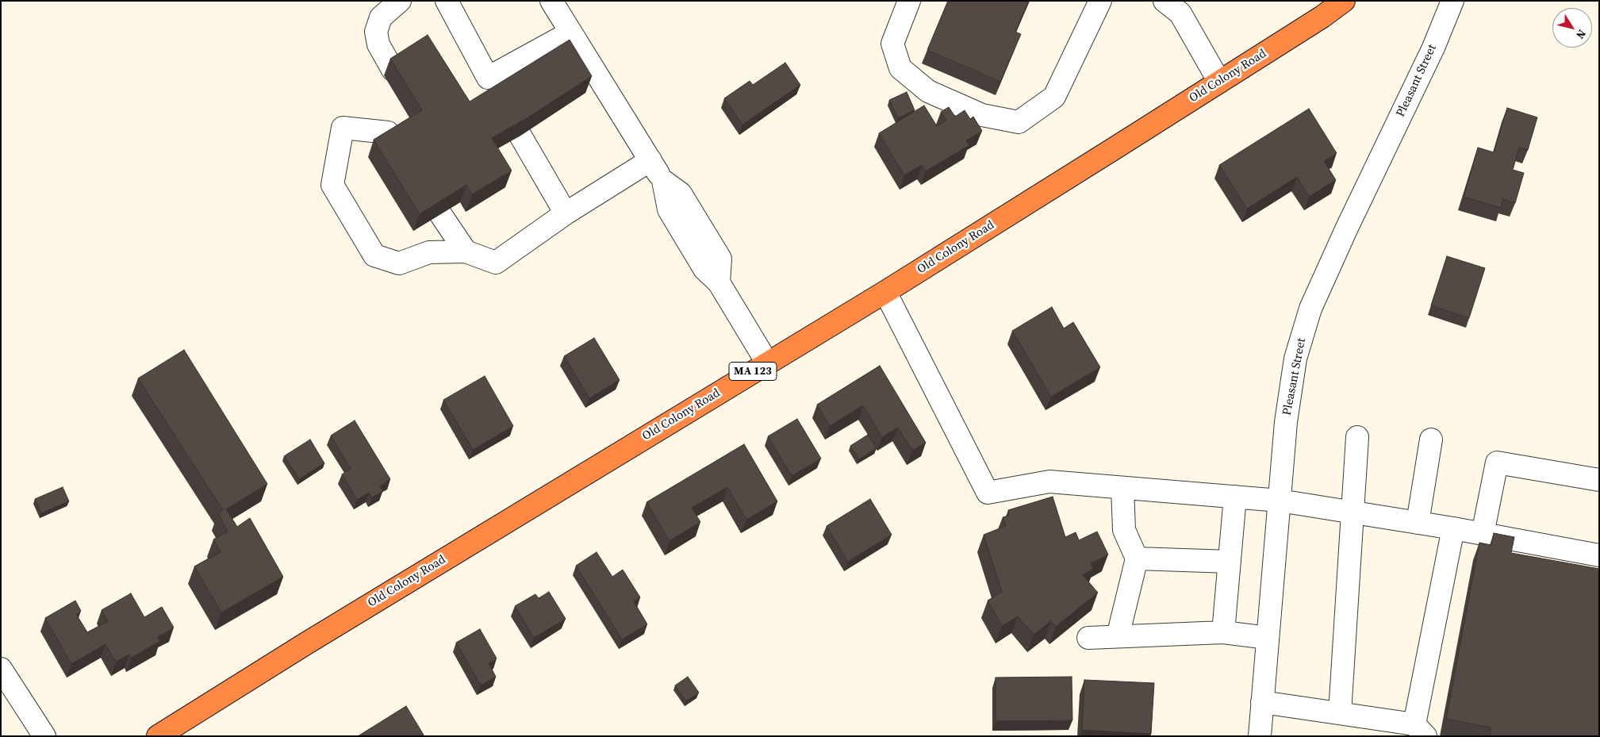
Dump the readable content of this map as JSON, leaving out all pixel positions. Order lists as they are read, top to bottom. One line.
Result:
{"streets":{"highway":["Old Colony Road","MA 123"],"street":["Pleasant Street"]},"north":"bottom right"}
